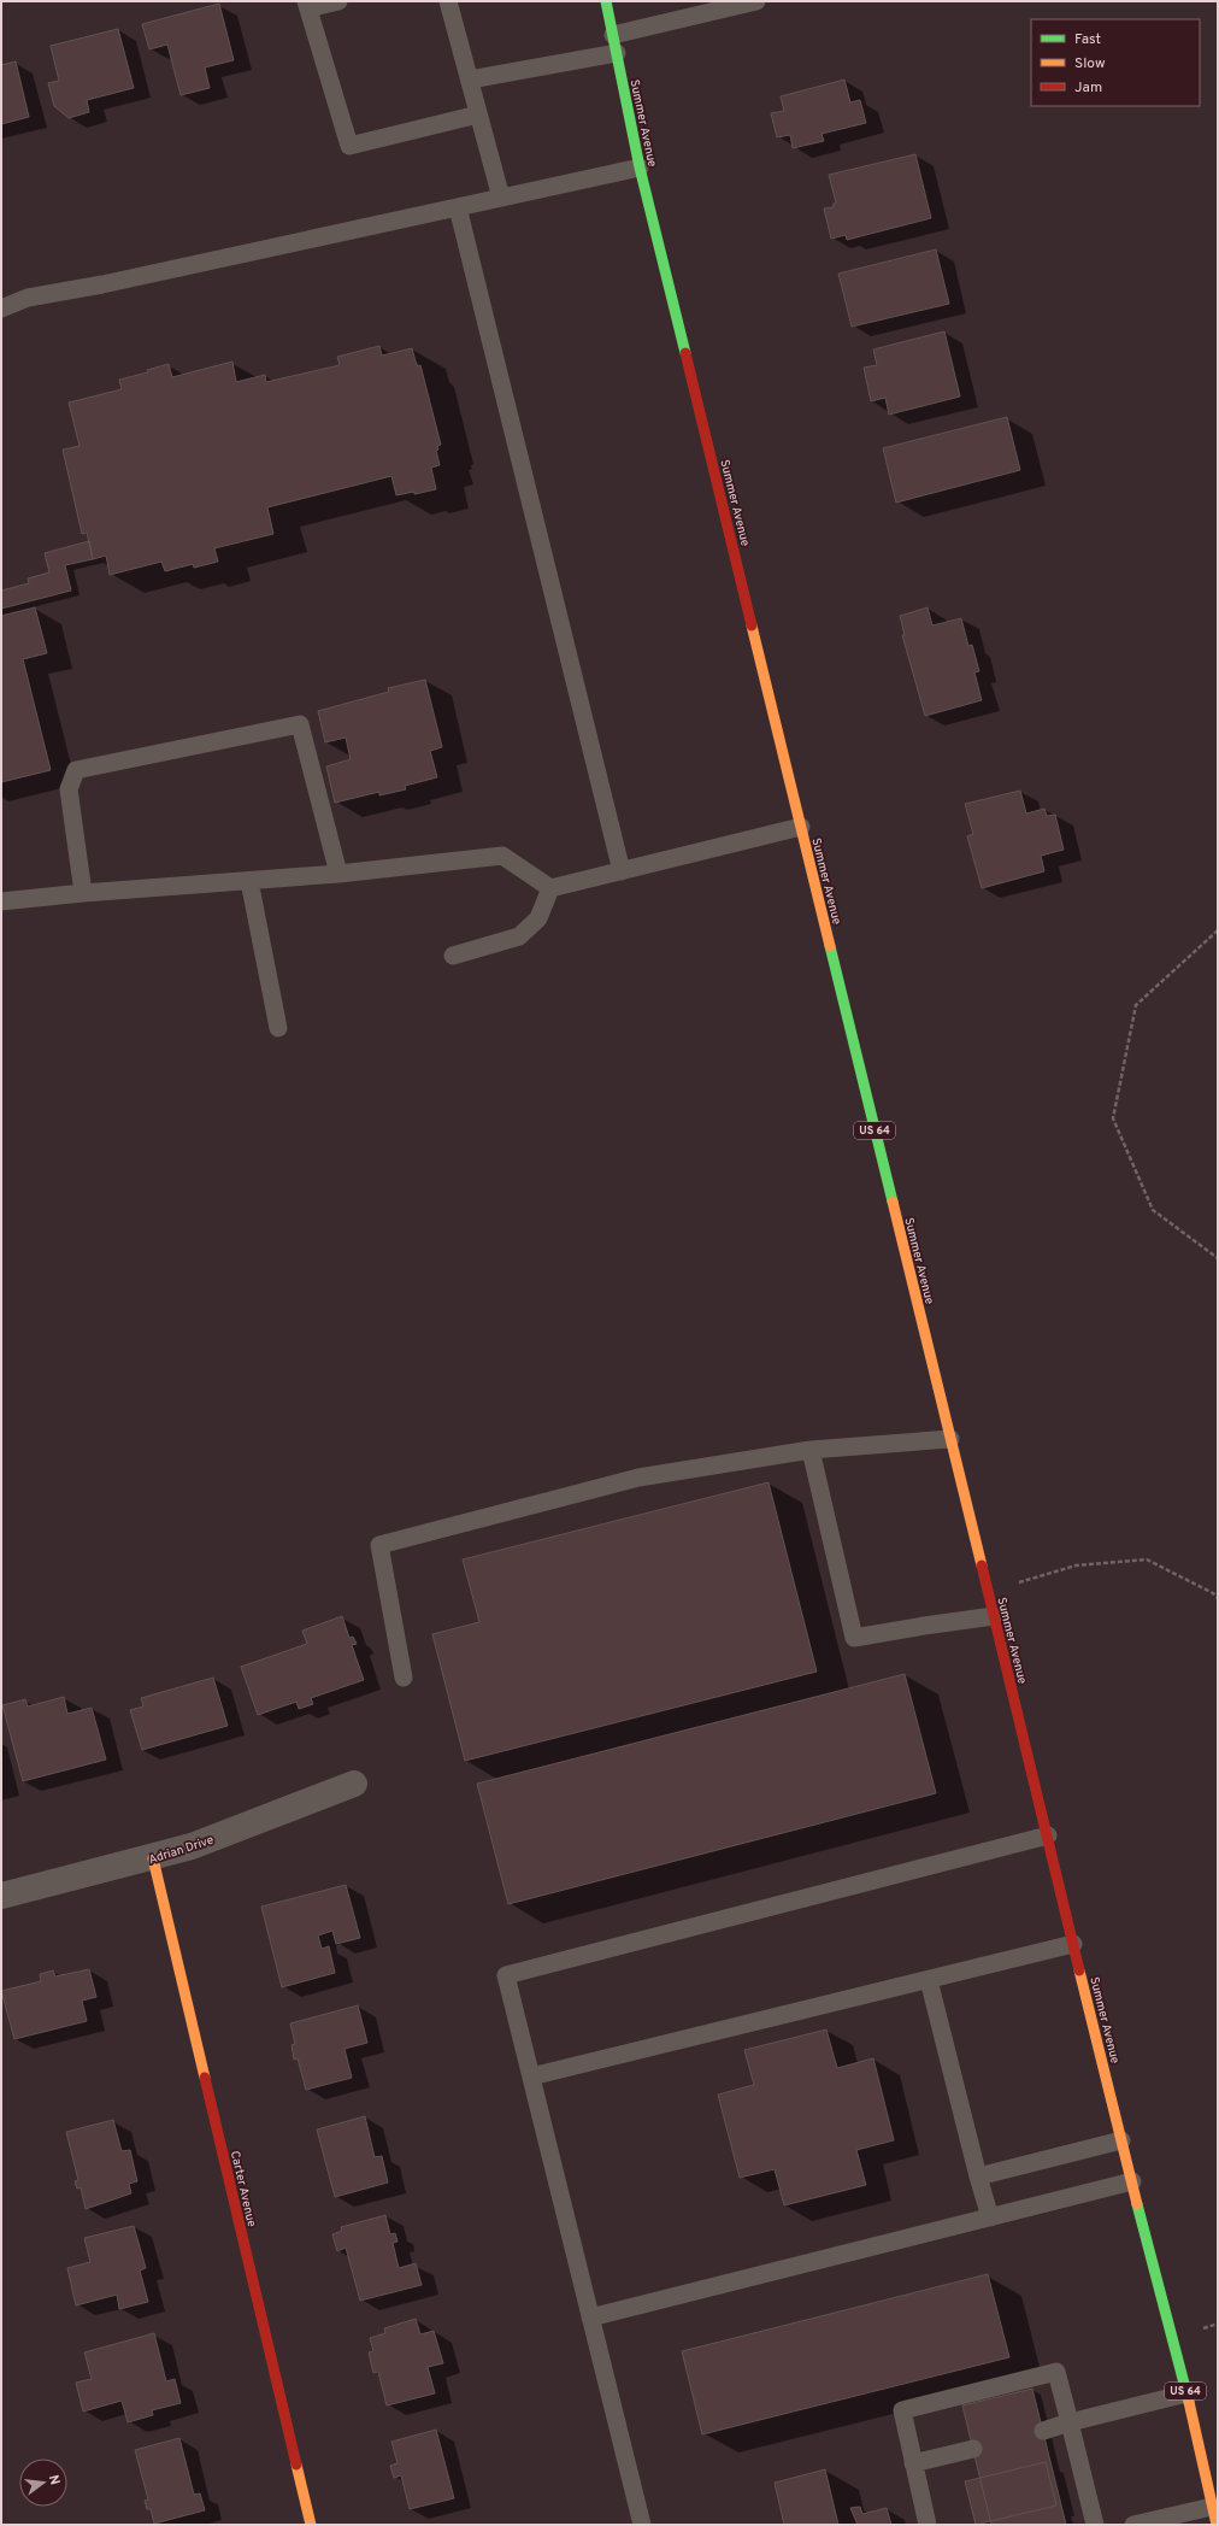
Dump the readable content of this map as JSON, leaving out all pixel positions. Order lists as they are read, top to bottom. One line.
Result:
{"streets":{"main road":["Summer Avenue","US 64","Carter Avenue"],"street":["Adrian Drive"]},"crossings":[["Adrian Drive","Carter Avenue"]],"legend":["Fast","Slow","Jam"],"north":"right"}
